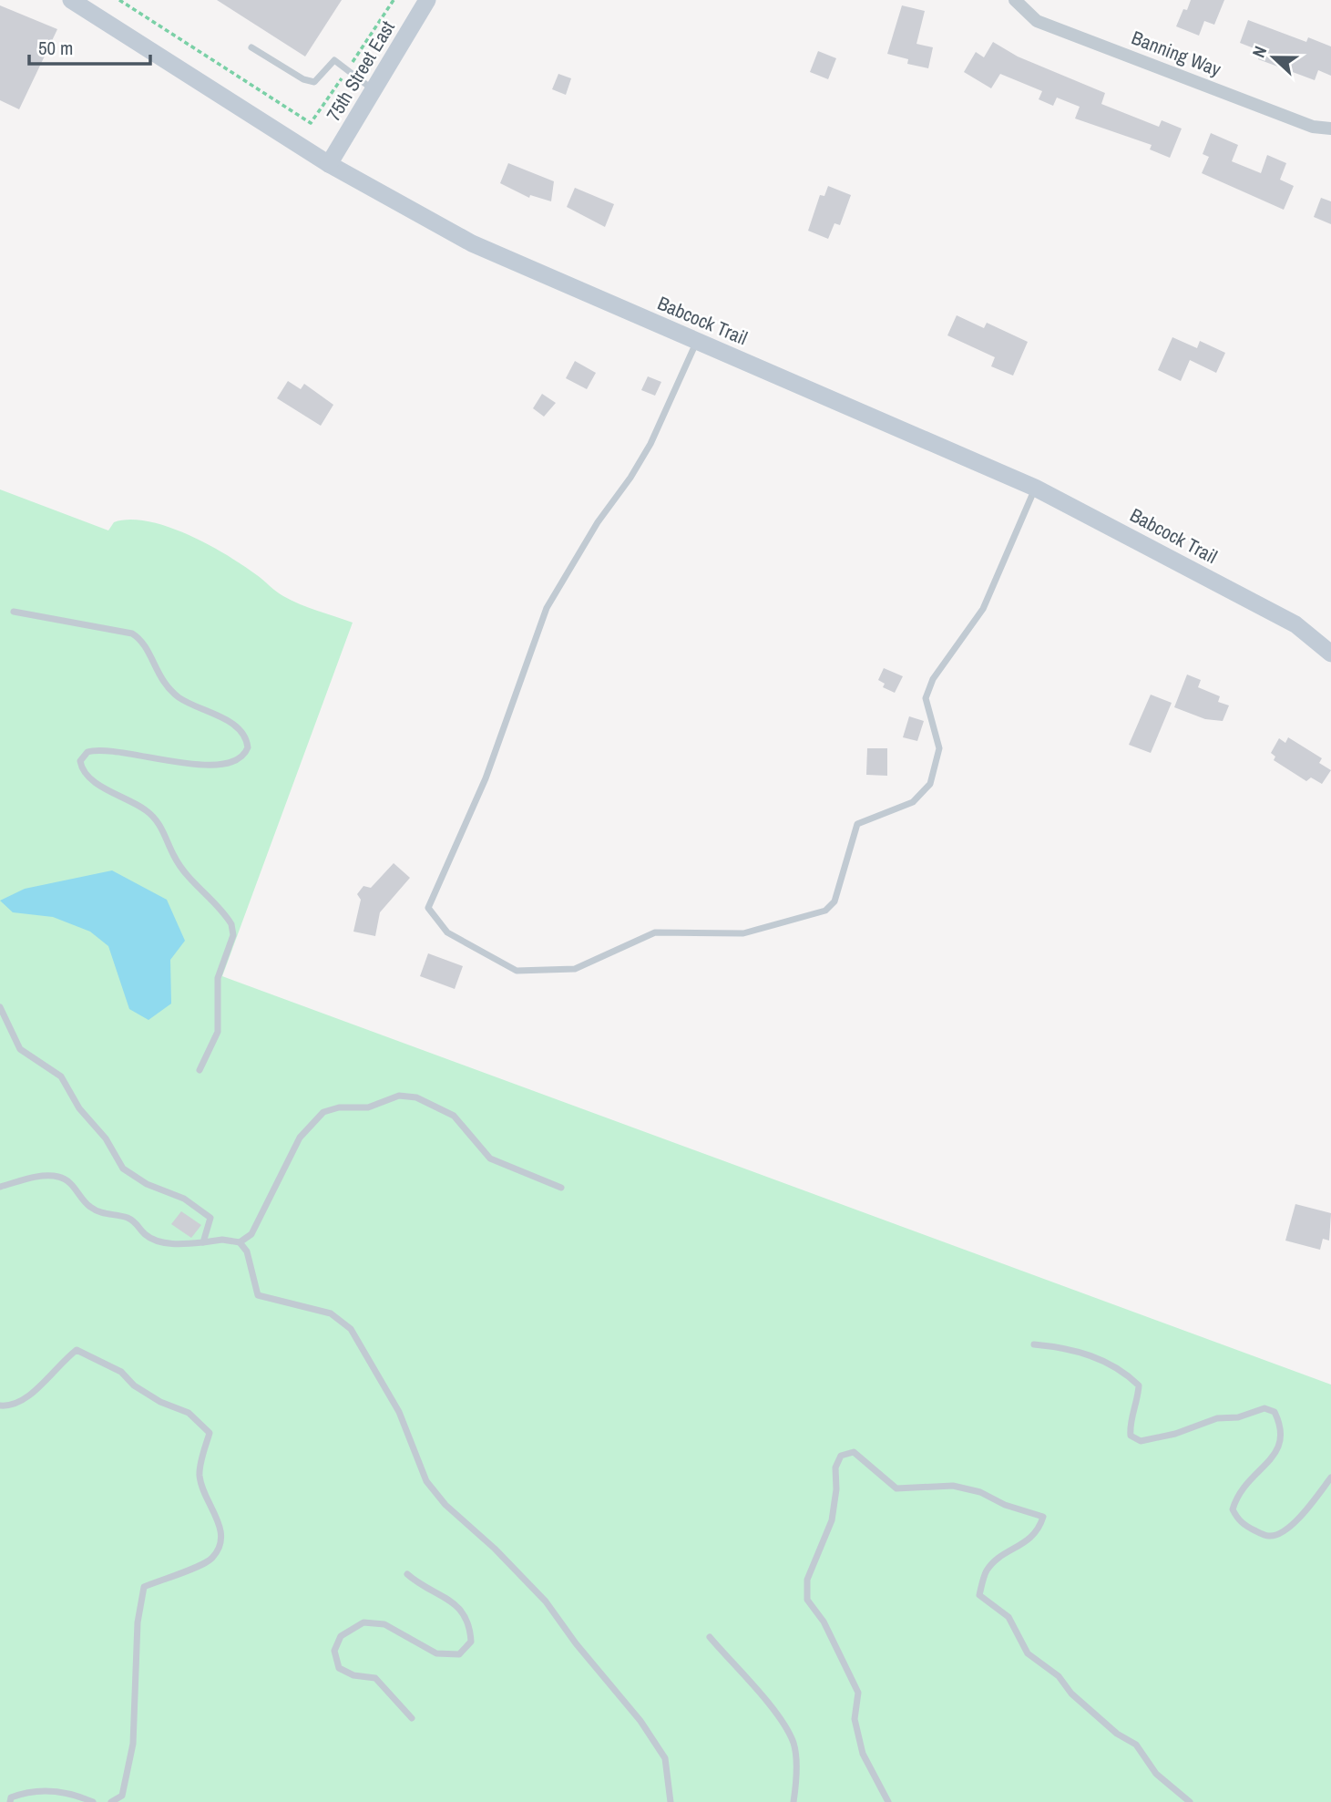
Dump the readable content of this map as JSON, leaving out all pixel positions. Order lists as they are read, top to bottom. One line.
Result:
{"streets":{"street":["Banning Way","75th Street East","Babcock Trail"]},"crossings":[["75th Street East","Babcock Trail"]],"scale_bar":"50 m","north":"left"}
